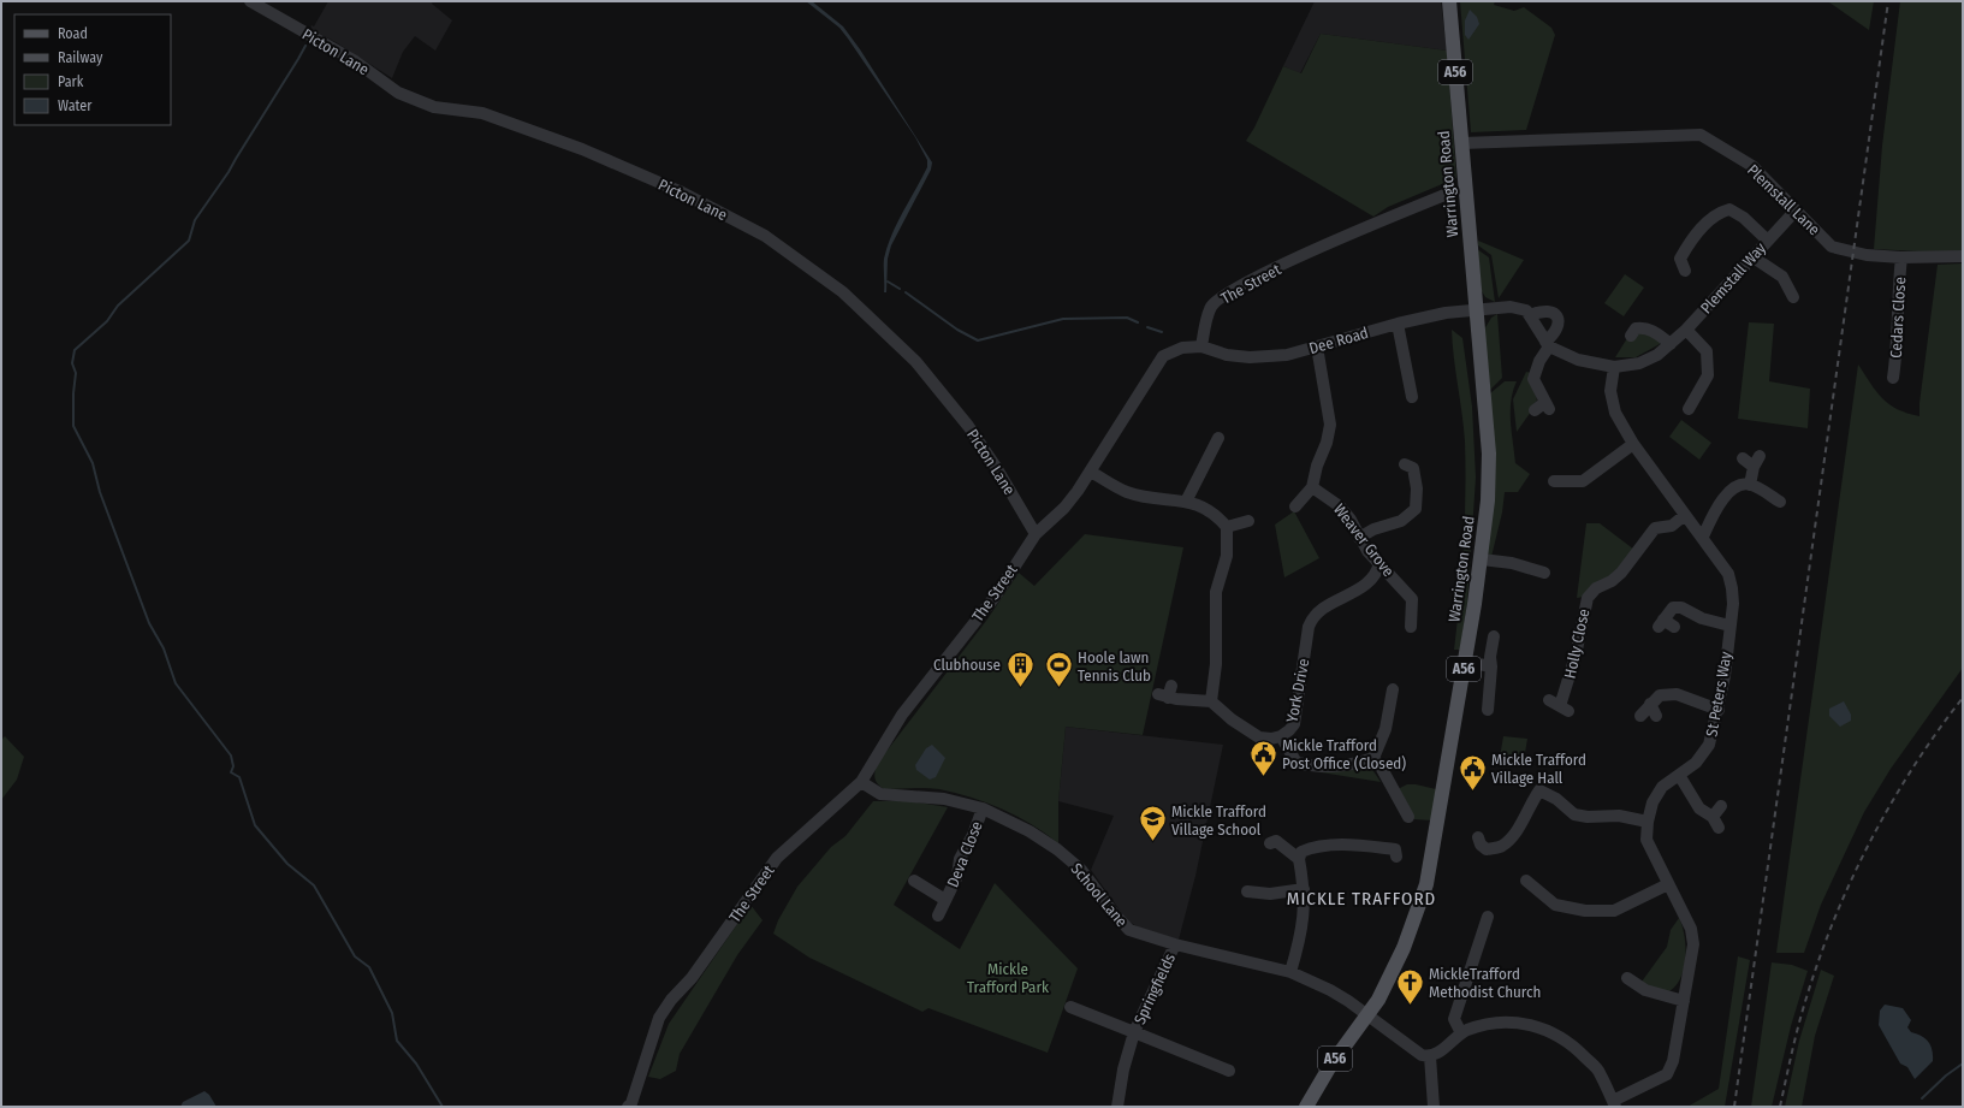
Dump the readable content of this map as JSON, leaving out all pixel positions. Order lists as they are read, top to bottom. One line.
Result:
{"streets":{"main road":["A56","Warrington Road"],"street":["Picton Lane","Plemstall Lane","Plemstall Way","The Street","Cedars Close","Dee Road","Weaver Grove","Holly Close","York Drive","St Peters Way","Deva Close","School Lane","Springfields"]},"crossings":[["Picton Lane","The Street"],["Warrington Road","Plemstall Lane"],["Warrington Road","Dee Road"],["Warrington Road","School Lane"],["Plemstall Lane","Plemstall Way"],["Plemstall Lane","Cedars Close"],["Plemstall Way","St Peters Way"],["The Street","Dee Road"],["The Street","School Lane"],["Weaver Grove","York Drive"],["Holly Close","St Peters Way"],["Deva Close","School Lane"],["School Lane","Springfields"]],"districts":["MICKLE TRAFFORD"],"parks":["Mickle Trafford Park"],"places":{"building":["Clubhouse"],"sports":["Hoole lawn Tennis Club"],"public building":["Mickle Trafford Post Office (Closed)","Mickle Trafford Village Hall"],"school or university":["Mickle Trafford Village School"],"church":["MickleTrafford Methodist Church"]},"legend":["Road","Railway","Park","Water"]}
